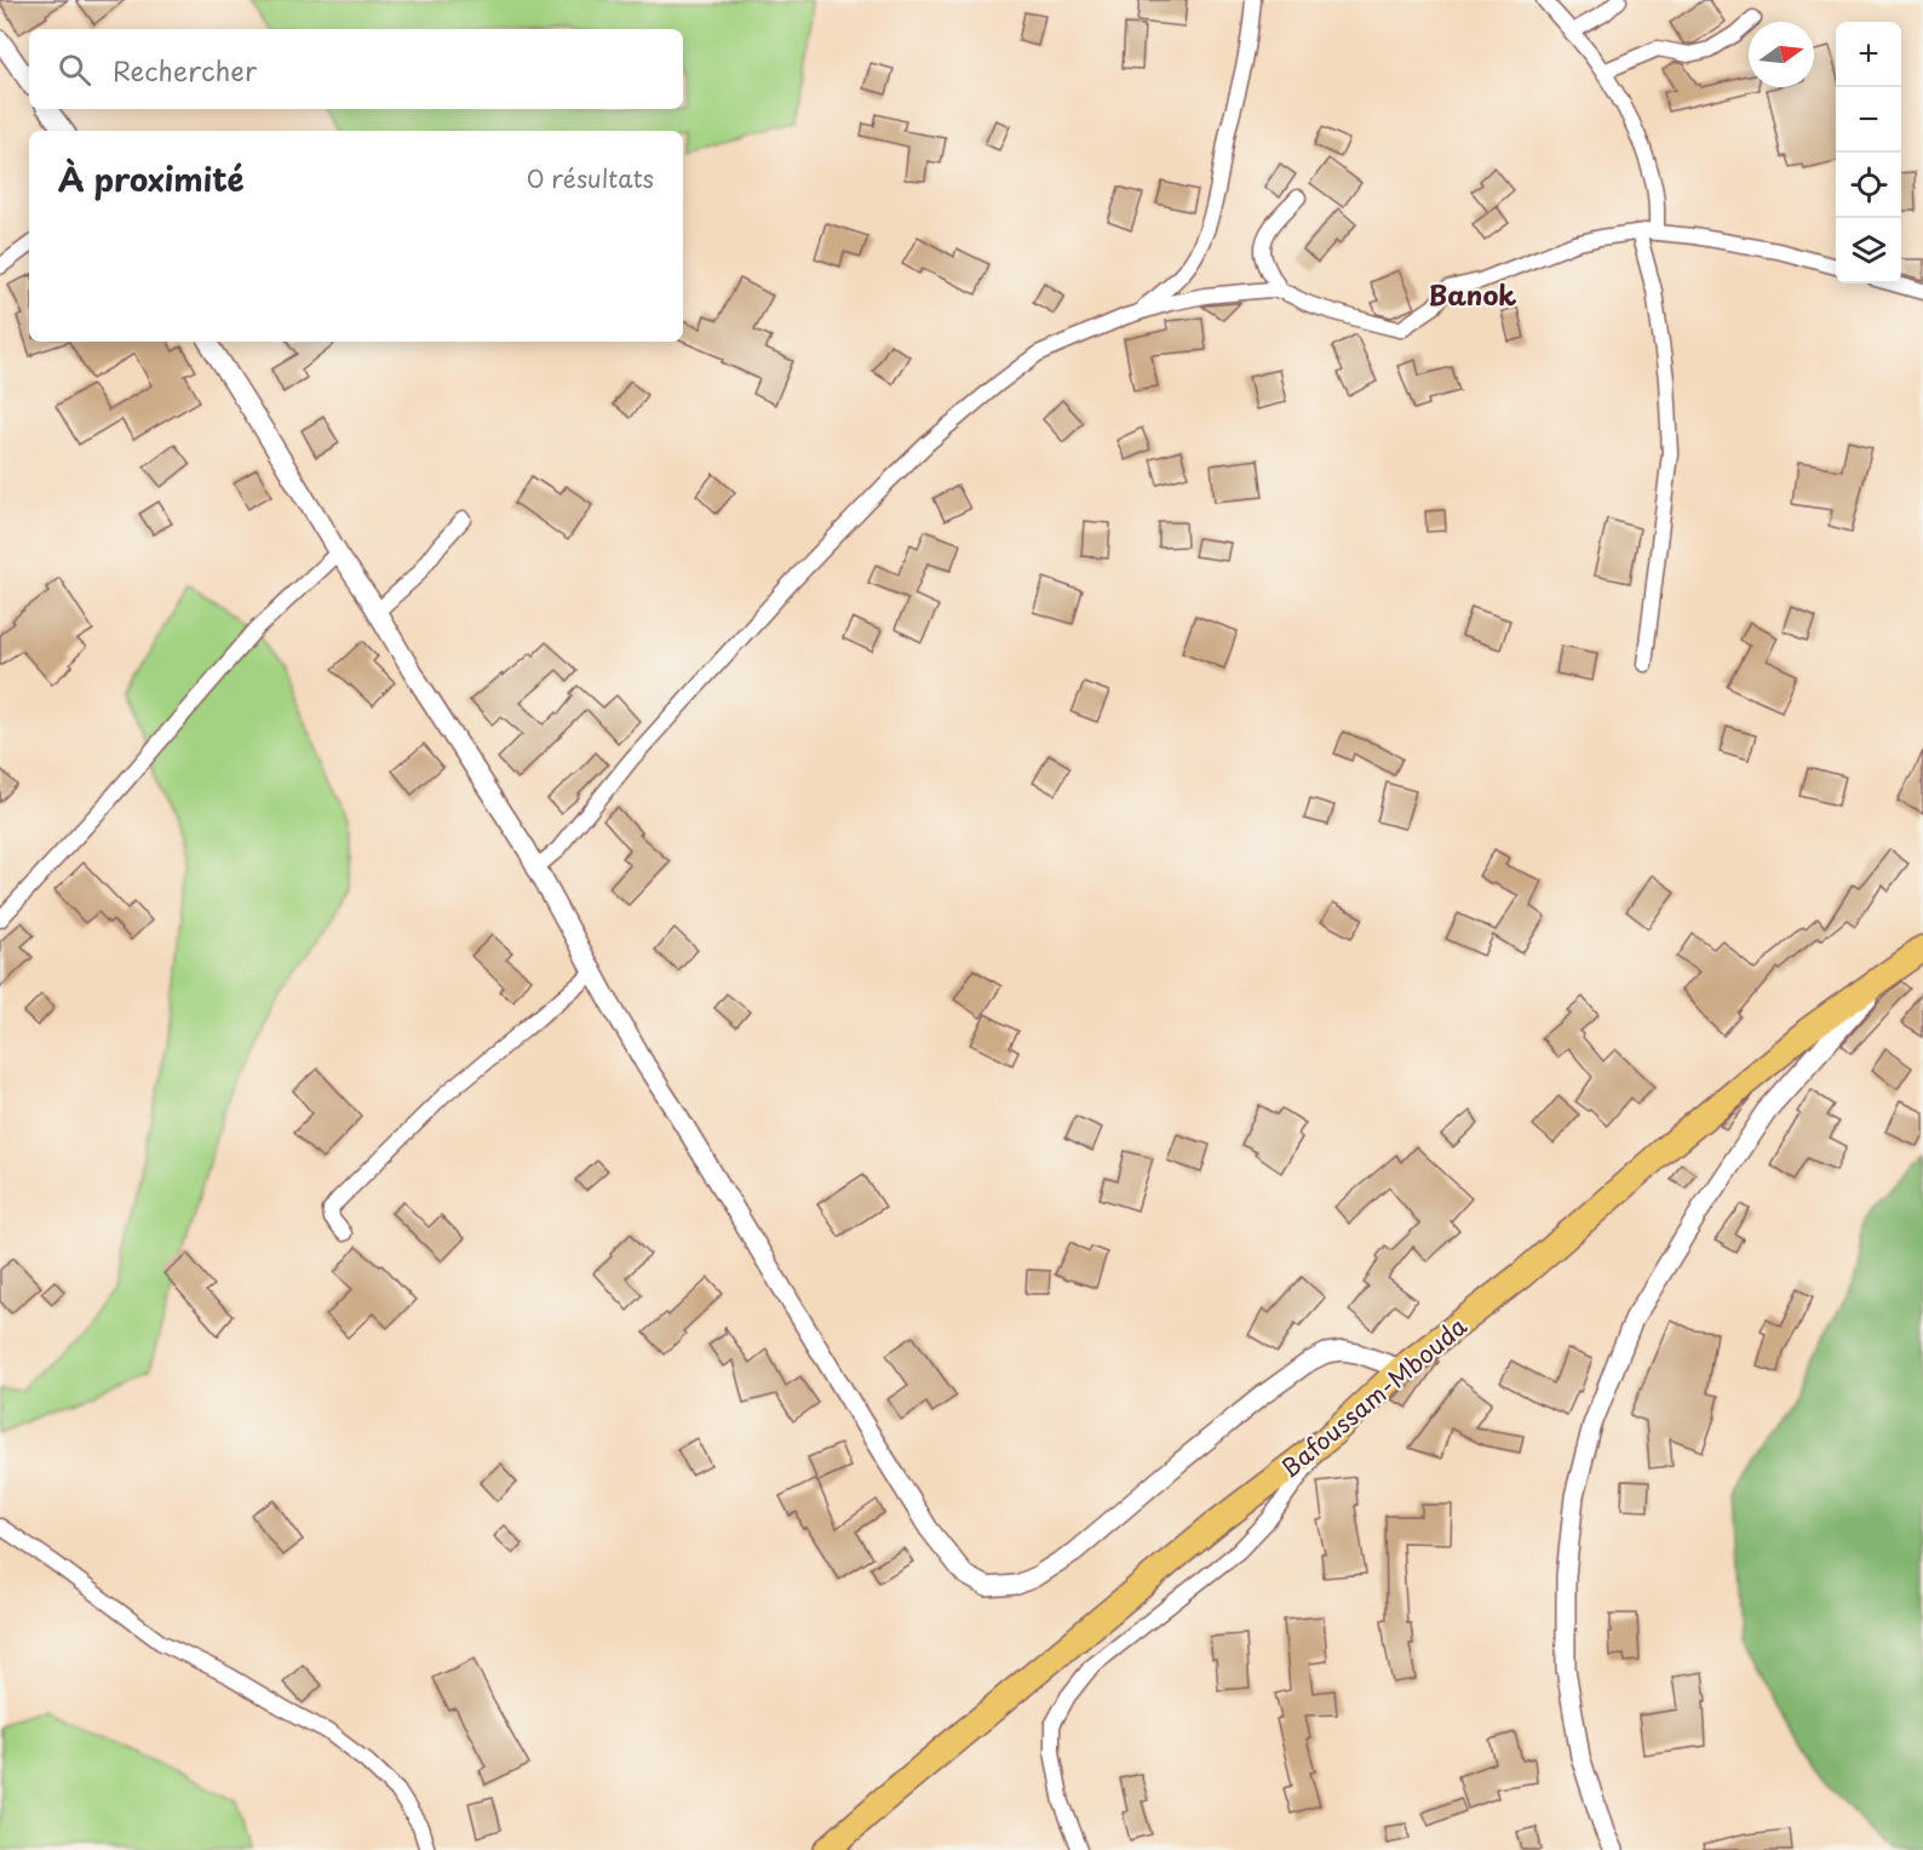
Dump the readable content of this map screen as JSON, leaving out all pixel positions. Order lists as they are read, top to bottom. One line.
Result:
{"streets":{"highway":["Bafoussam-Mbouda"]},"districts":["Banok"],"north":"right","page":{"map_buttons":["+","−"],"search":"Rechercher","heading":["À proximité","0 résultats"]}}
